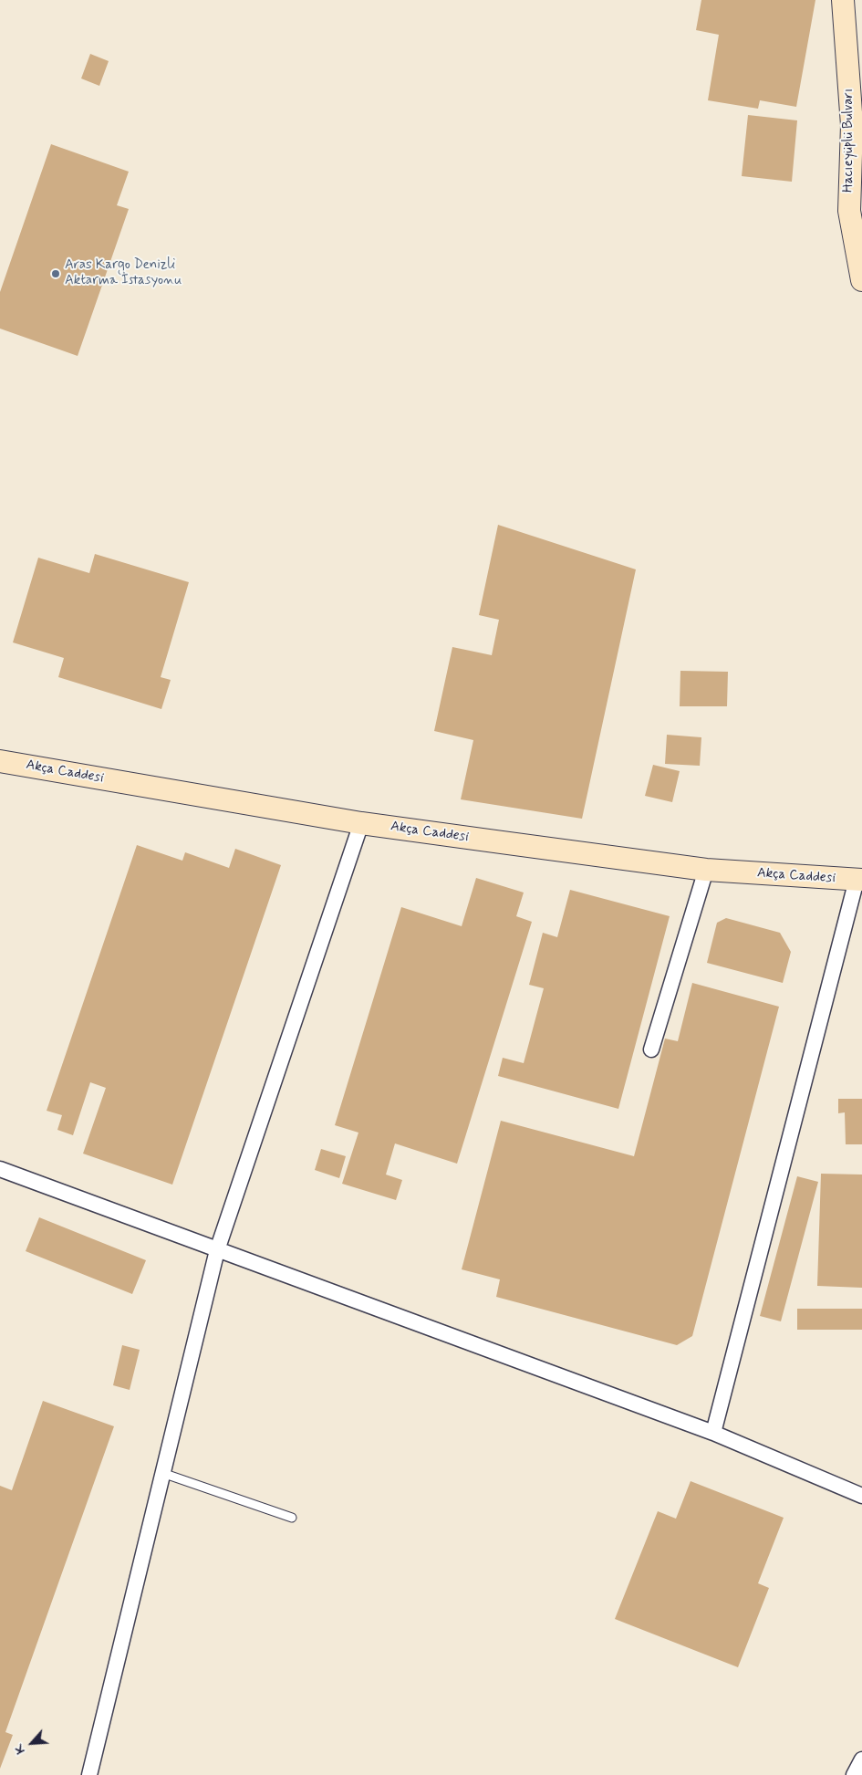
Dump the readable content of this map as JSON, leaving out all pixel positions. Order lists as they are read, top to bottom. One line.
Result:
{"streets":{"street":["Hacıeyüplü Bulvarı","Akça Caddesi"]},"places":["Aras Kargo Denizli Aktarma İstasyonu"],"north":"bottom left"}
